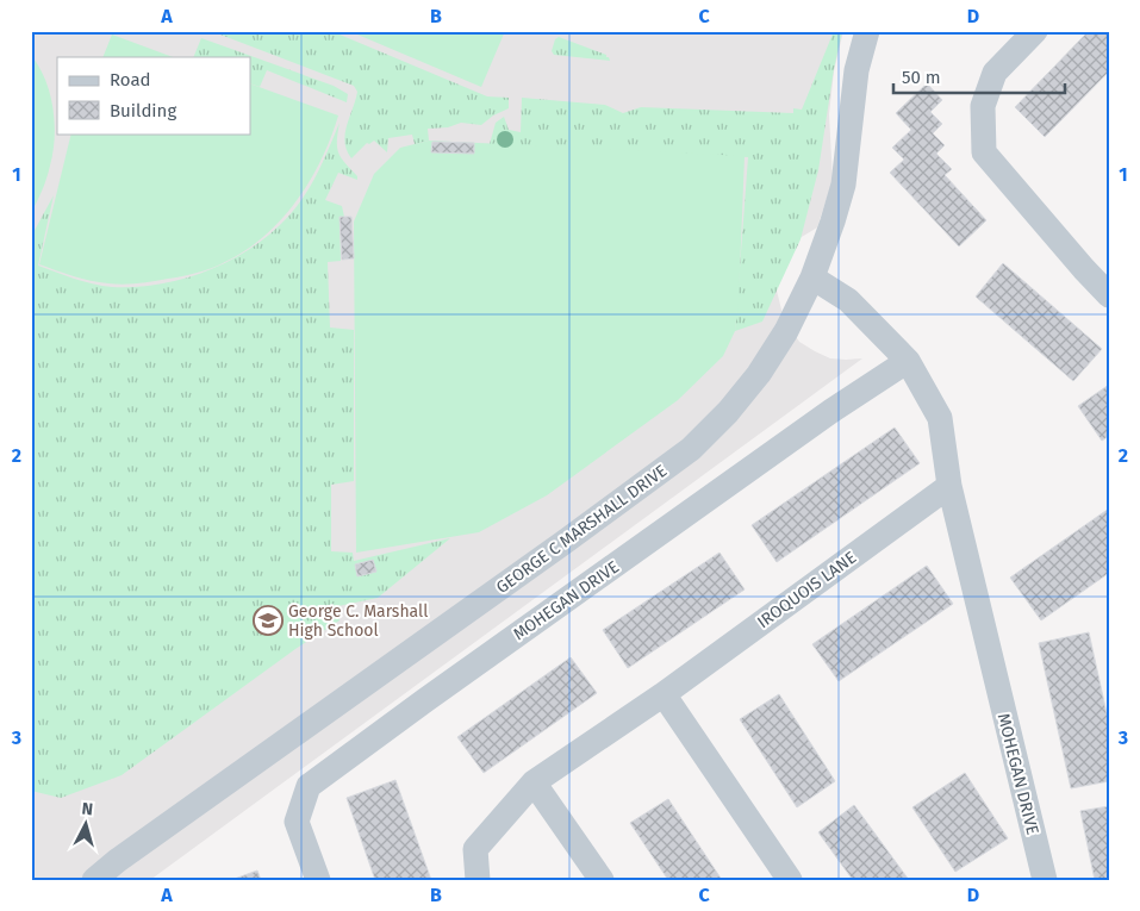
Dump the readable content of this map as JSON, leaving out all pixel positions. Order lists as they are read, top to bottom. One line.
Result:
{"streets":{"street":["GEORGE C MARSHALL DRIVE","IROQUOIS LANE","MOHEGAN DRIVE"]},"crossings":[["GEORGE C MARSHALL DRIVE","MOHEGAN DRIVE"],["IROQUOIS LANE","MOHEGAN DRIVE"]],"places":{"school or university":["George C. Marshall High School"]},"legend":["Road","Building"],"scale_bar":"50 m","north":"top","grid":{"columns":["A","B","C","D"],"rows":["1","2","3"]}}
